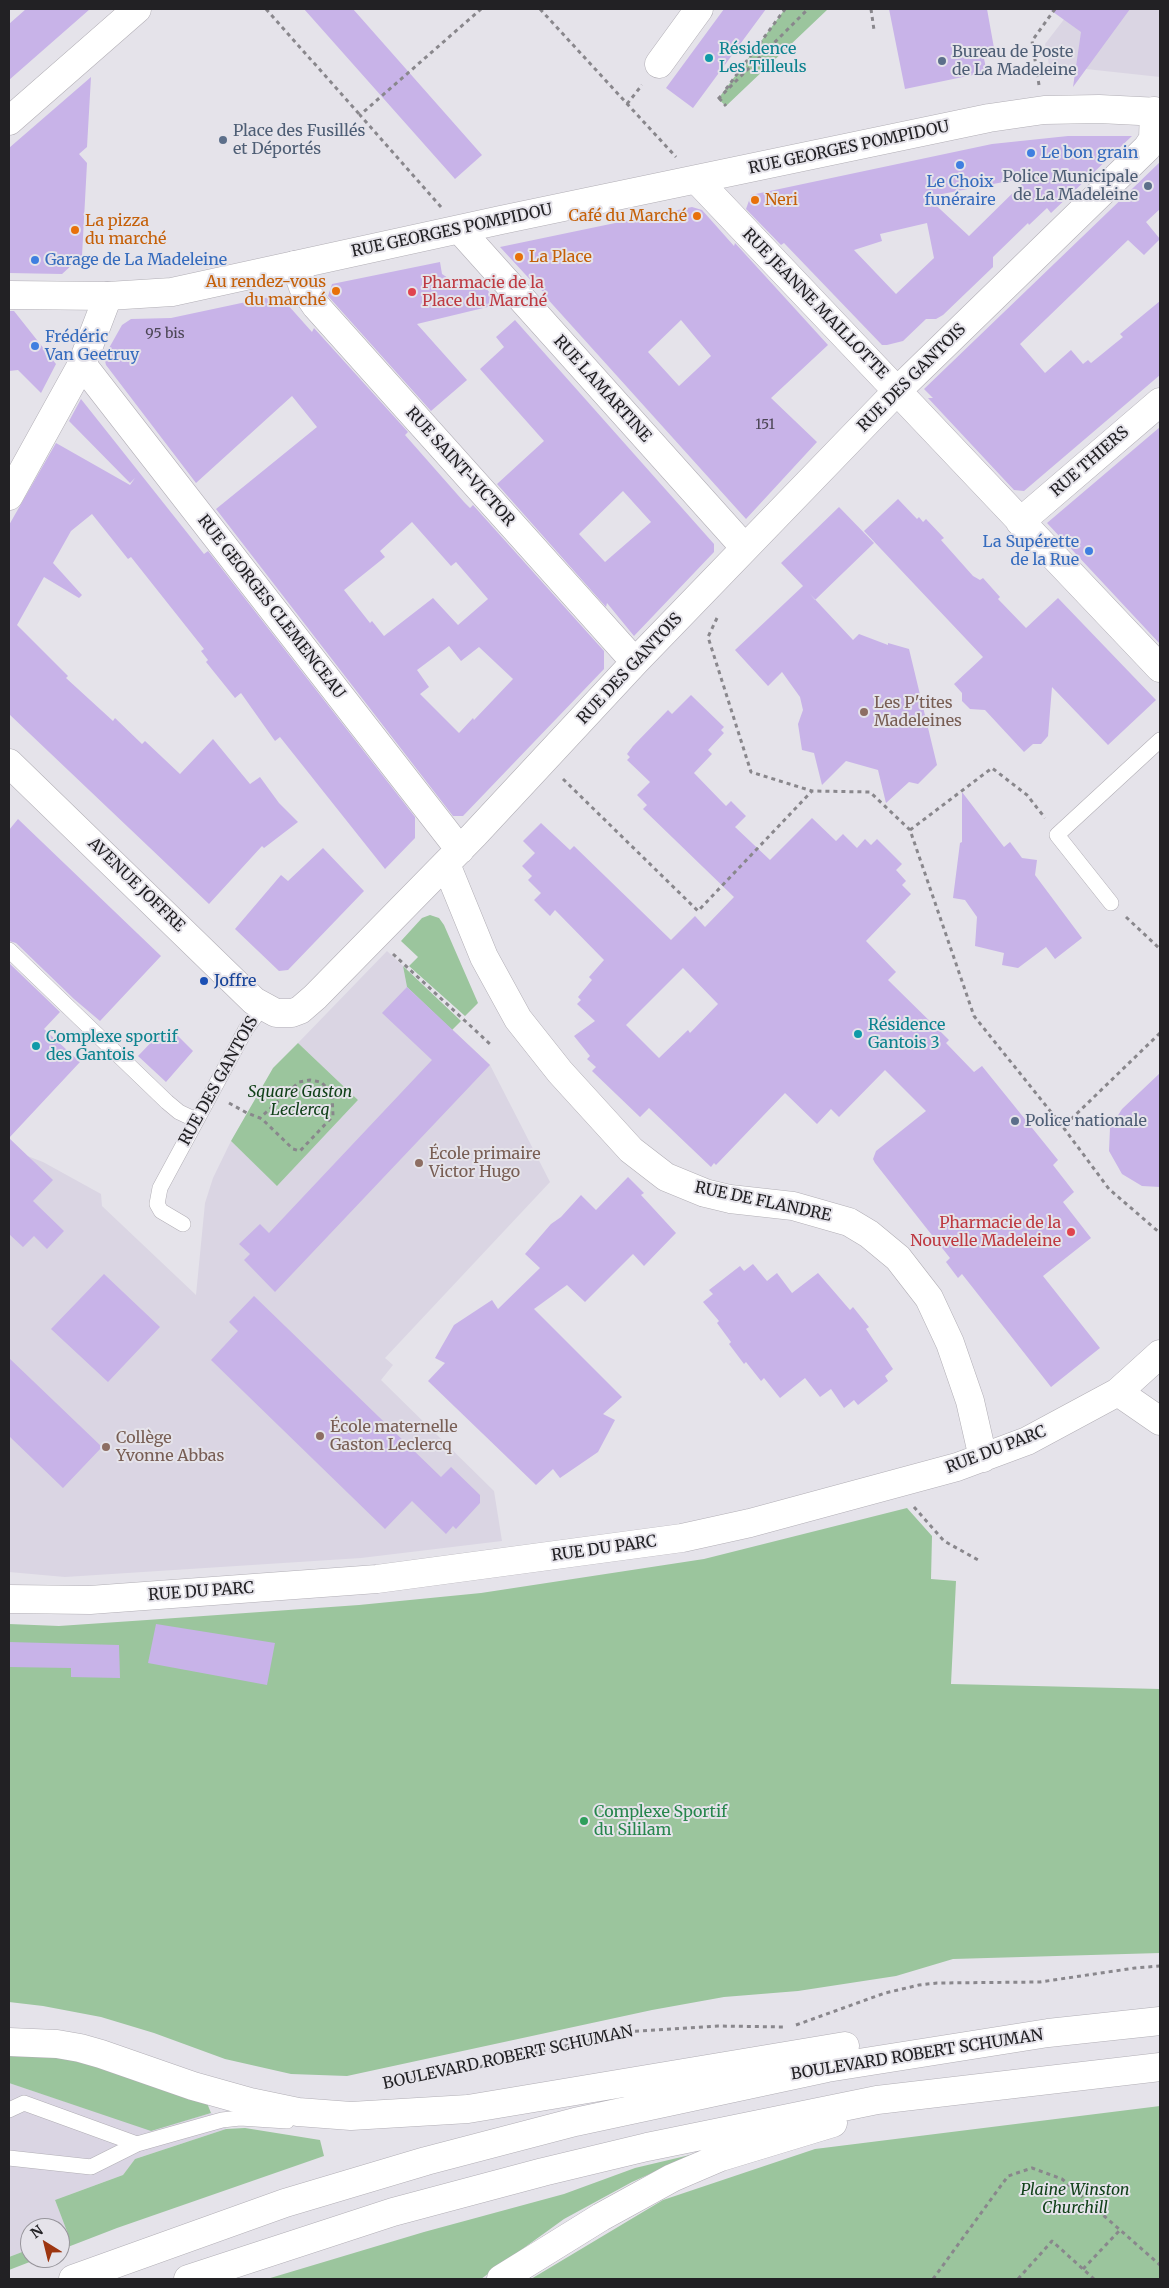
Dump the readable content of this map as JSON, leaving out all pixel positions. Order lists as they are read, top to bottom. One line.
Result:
{"streets":{"main road":["RUE GEORGES POMPIDOU","RUE JEANNE MAILLOTTE","RUE DES GANTOIS","RUE LAMARTINE","RUE THIERS","RUE SAINT-VICTOR","RUE GEORGES CLEMENCEAU","AVENUE JOFFRE","RUE DE FLANDRE","RUE DU PARC","BOULEVARD ROBERT SCHUMAN"]},"crossings":[["RUE GEORGES POMPIDOU","RUE JEANNE MAILLOTTE"],["RUE GEORGES POMPIDOU","RUE DES GANTOIS"],["RUE GEORGES POMPIDOU","RUE LAMARTINE"],["RUE GEORGES POMPIDOU","RUE SAINT-VICTOR"],["RUE JEANNE MAILLOTTE","RUE DES GANTOIS"],["RUE JEANNE MAILLOTTE","RUE THIERS"],["RUE DES GANTOIS","RUE LAMARTINE"],["RUE DES GANTOIS","RUE SAINT-VICTOR"],["RUE DES GANTOIS","RUE GEORGES CLEMENCEAU"],["RUE DES GANTOIS","AVENUE JOFFRE"],["RUE DES GANTOIS","RUE DE FLANDRE"],["RUE GEORGES CLEMENCEAU","RUE DE FLANDRE"],["RUE DE FLANDRE","RUE DU PARC"]],"parks":["Square Gaston Leclercq","Plaine Winston Churchill"],"places":["Résidence Les Tilleuls","Bureau de Poste de La Madeleine","Place des Fusillés et Déportés","Le bon grain","Le Choix funéraire","Police Municipale de La Madeleine","Neri","Café du Marché","La pizza du marché","La Place","Garage de La Madeleine","Au rendez-vous du marché","Pharmacie de la Place du Marché","Frédéric Van Geetruy","La Supérette de la Rue","Les P'tites Madeleines","Joffre","Résidence Gantois 3","Complexe sportif des Gantois","Police nationale","École primaire Victor Hugo","Pharmacie de la Nouvelle Madeleine","École maternelle Gaston Leclercq","Collège Yvonne Abbas","Complexe Sportif du Sililam"],"house_numbers":["95 bis","151"],"north":"top left"}
